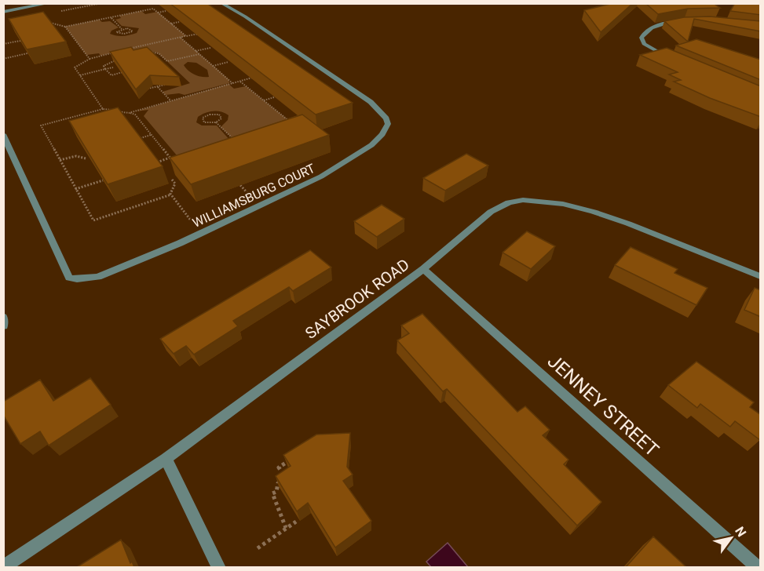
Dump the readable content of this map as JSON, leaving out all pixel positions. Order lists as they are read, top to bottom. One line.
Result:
{"streets":{"street":["WILLIAMSBURG COURT","SAYBROOK ROAD","JENNEY STREET"]},"crossings":[["SAYBROOK ROAD","JENNEY STREET"]],"north":"top right"}
